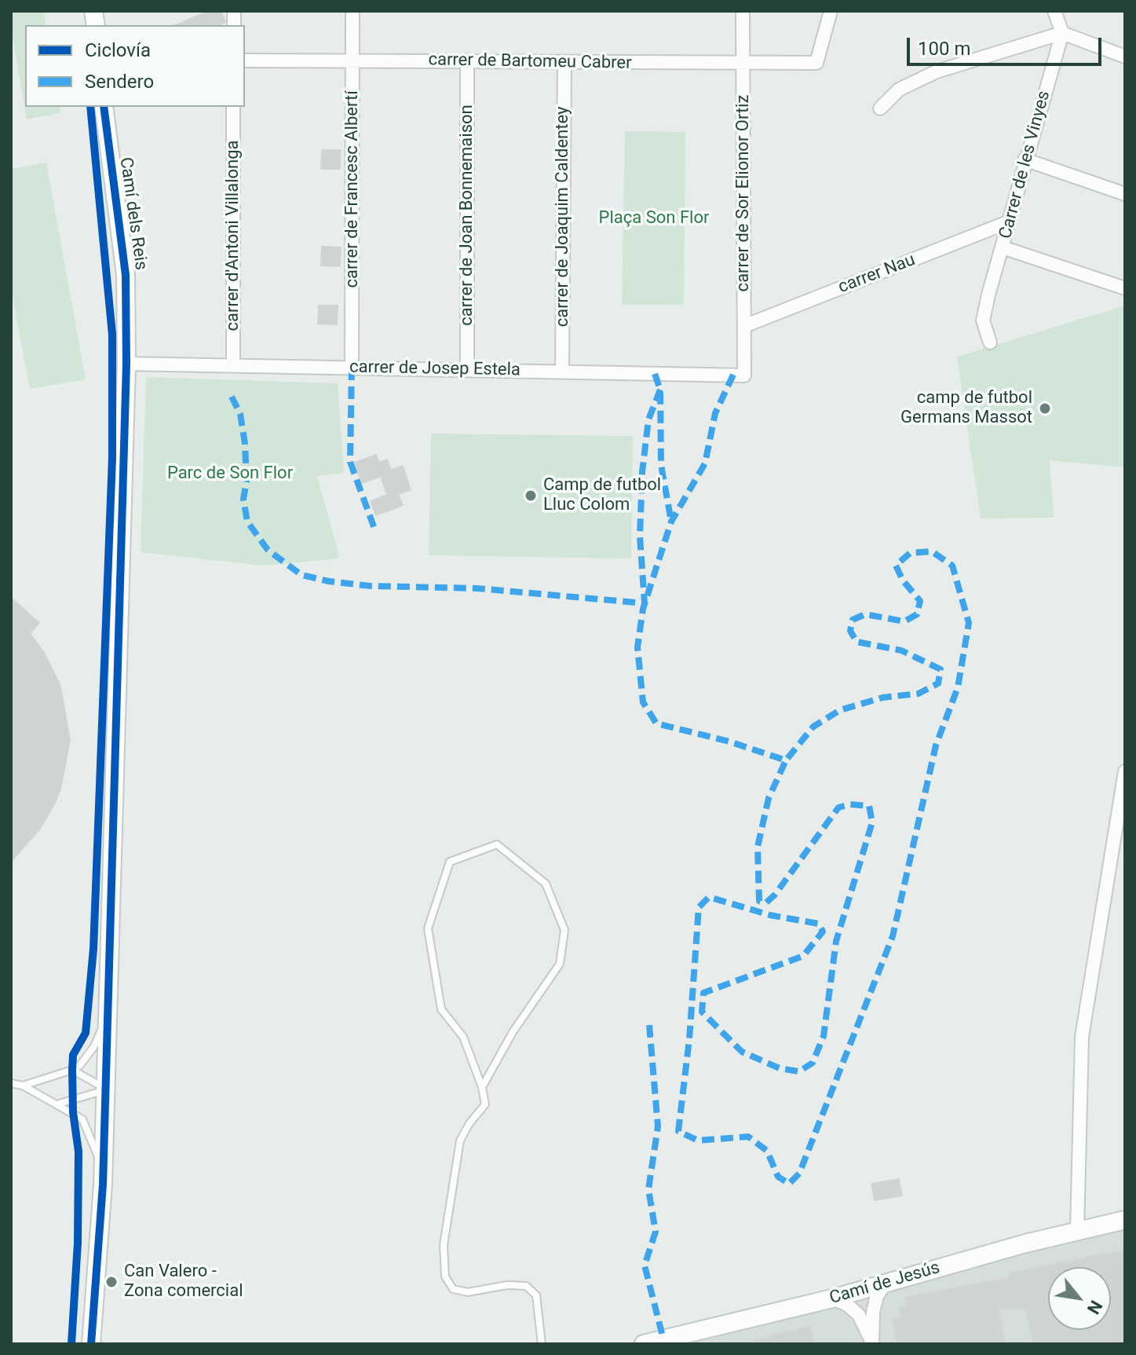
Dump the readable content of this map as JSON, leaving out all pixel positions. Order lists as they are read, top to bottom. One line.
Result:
{"streets":{"street":["carrer de Bartomeu Cabrer","Carrer de les Vinyes","carrer de Francesc Albertí","carrer de Sor Elionor Ortiz","Camí dels Reis","carrer de Joan Bonnemaison","carrer de Joaquim Caldentey","carrer d'Antoni Villalonga","carrer Nau","carrer de Josep Estela","Camí de Jesús"]},"crossings":[["carrer de Bartomeu Cabrer","carrer de Francesc Albertí"],["carrer de Bartomeu Cabrer","carrer de Sor Elionor Ortiz"],["carrer de Bartomeu Cabrer","carrer de Joan Bonnemaison"],["carrer de Bartomeu Cabrer","carrer de Joaquim Caldentey"],["Carrer de les Vinyes","carrer Nau"],["carrer de Francesc Albertí","carrer de Josep Estela"],["carrer de Sor Elionor Ortiz","carrer Nau"],["carrer de Sor Elionor Ortiz","carrer de Josep Estela"],["Camí dels Reis","carrer de Josep Estela"],["carrer de Joan Bonnemaison","carrer de Josep Estela"],["carrer de Joaquim Caldentey","carrer de Josep Estela"],["carrer d'Antoni Villalonga","carrer de Josep Estela"]],"parks":["Plaça Son Flor","Parc de Son Flor"],"places":["camp de futbol Germans Massot","Camp de futbol Lluc Colom","Can Valero - Zona comercial"],"legend":["Ciclovía","Sendero"],"scale_bar":"100 m","north":"bottom right"}
